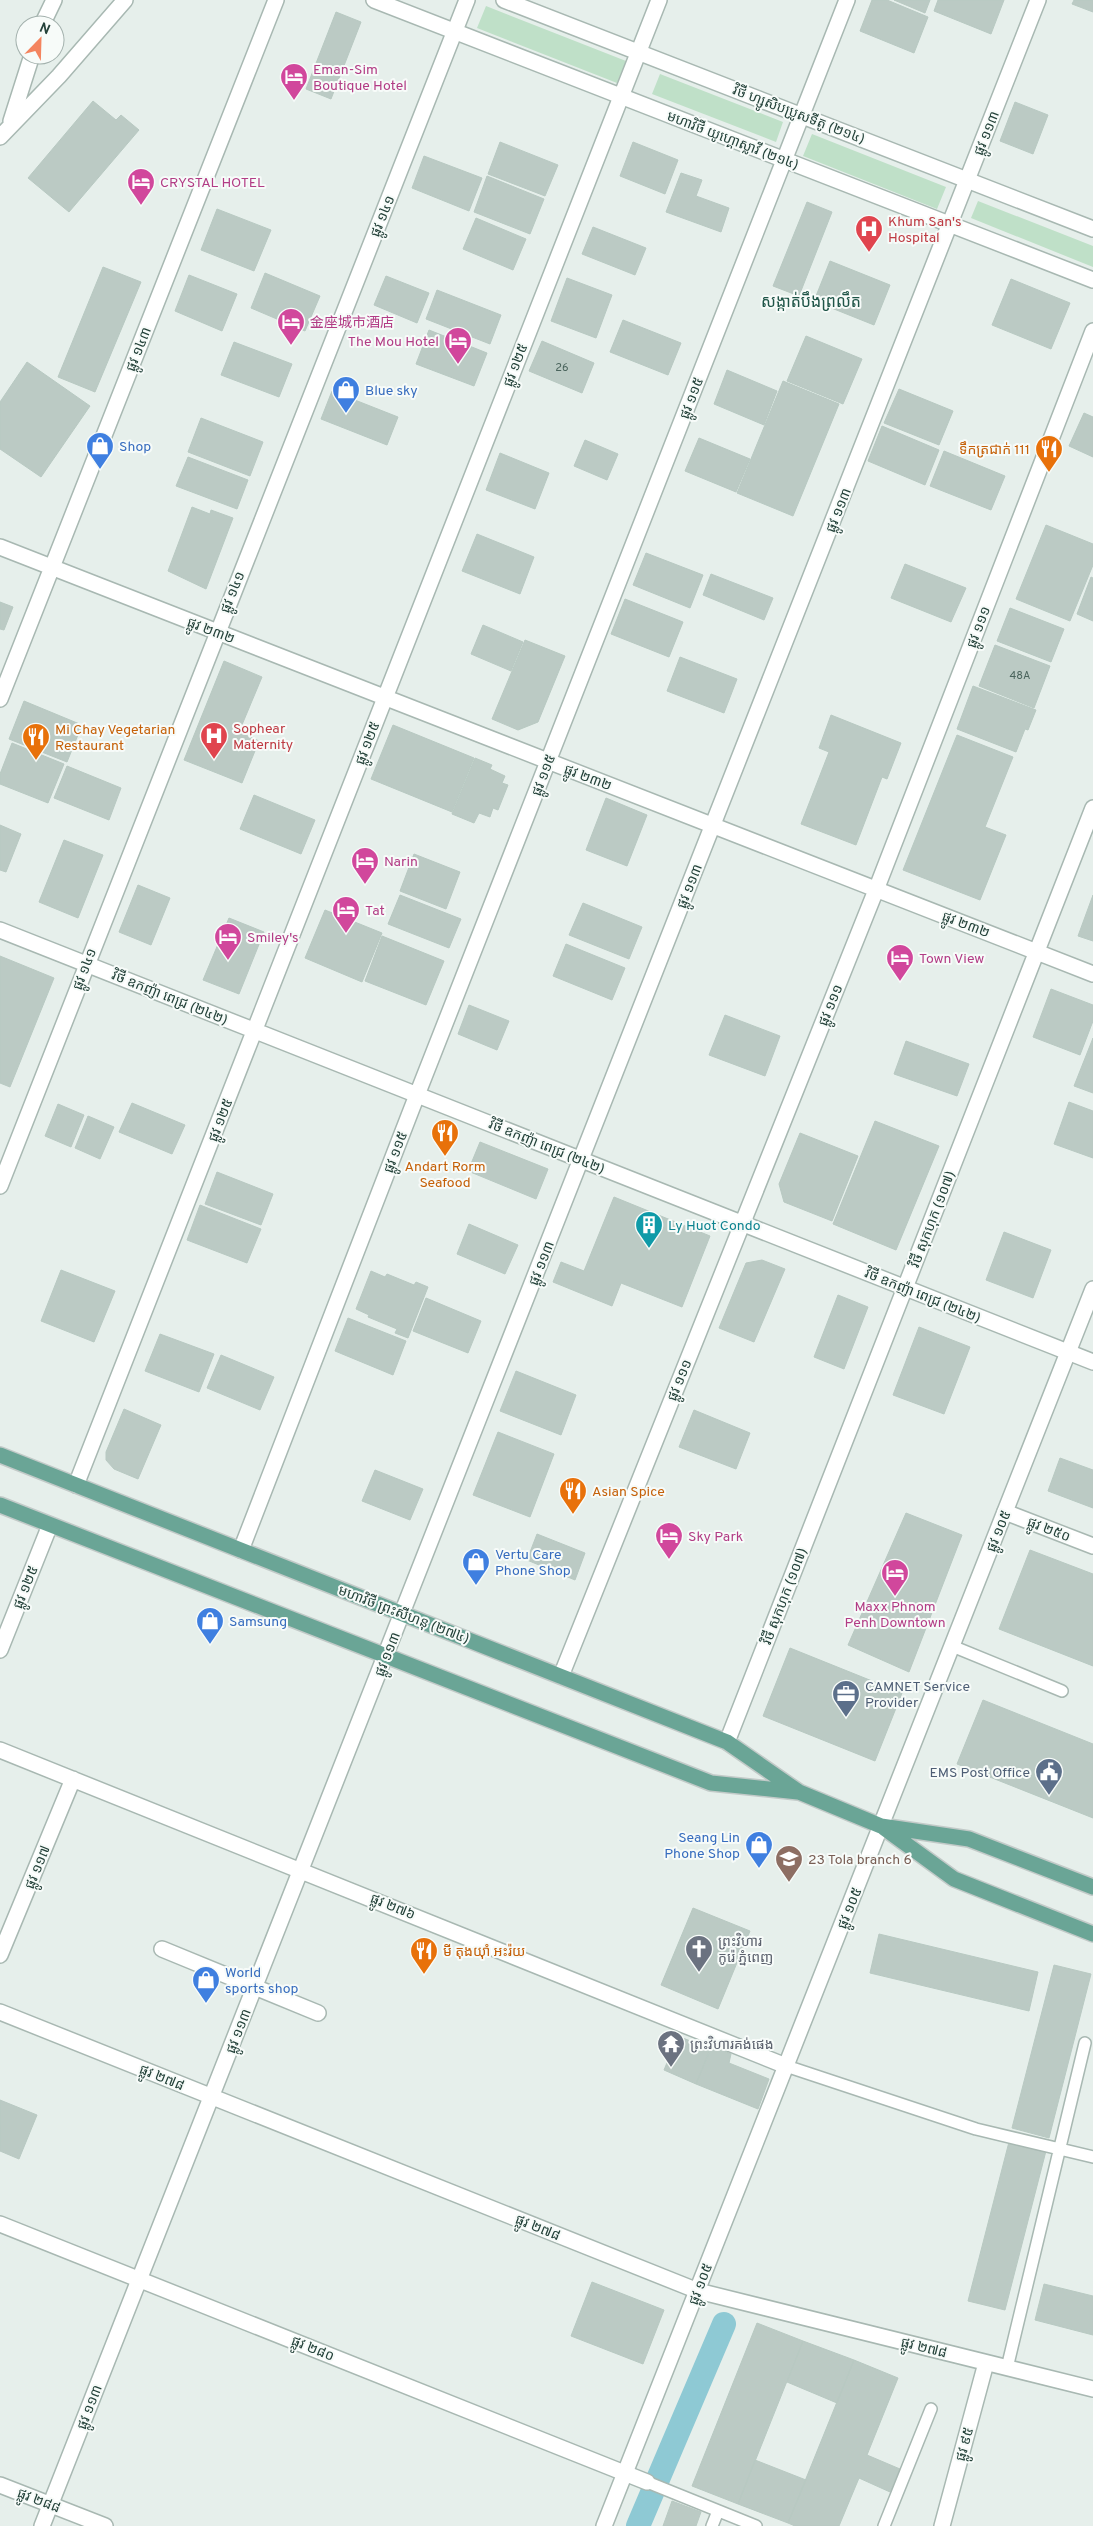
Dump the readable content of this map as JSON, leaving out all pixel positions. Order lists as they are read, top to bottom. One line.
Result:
{"streets":{"main road":["មហាវិថី ព្រះសីហនុ (២៧៤)"],"street":["វិថី ហ្សូសិបប្រូសទីតូ (២១៤)","ផ្លូវ ១១៣","មហាវិថី យូហ្គោស្លាវី (២១៤)","ផ្លូវ ១៤១","ផ្លូវ ១៤៣","ផ្លូវ ១២៥","ផ្លូវ ១១៥","ផ្លូវ ១១១","ផ្លូវ ២៣២","វិថី ឧកញ៉ា ពេជ្រ (២៤២)","វិថី សុកហុក (១០៧)","ផ្លូវ ២៥០","ផ្លូវ ១០៥","ផ្លូវ ១១៧","ផ្លូវ ២៧៦","ផ្លូវ ២៧៨","ផ្លូវ ២៨០","ផ្លូវ ៩៥","ផ្លូវ ២៨៨"]},"crossings":[["វិថី ហ្សូសិបប្រូសទីតូ (២១៤)","ផ្លូវ ១១៣"],["វិថី ហ្សូសិបប្រូសទីតូ (២១៤)","ផ្លូវ ១២៥"],["វិថី ហ្សូសិបប្រូសទីតូ (២១៤)","ផ្លូវ ១១៥"],["ផ្លូវ ១១៣","មហាវិថី យូហ្គោស្លាវី (២១៤)"],["ផ្លូវ ១១៣","ផ្លូវ ២៣២"],["ផ្លូវ ១១៣","វិថី ឧកញ៉ា ពេជ្រ (២៤២)"],["ផ្លូវ ១១៣","មហាវិថី ព្រះសីហនុ (២៧៤)"],["ផ្លូវ ១១៣","ផ្លូវ ២៧៦"],["ផ្លូវ ១១៣","ផ្លូវ ២៧៨"],["ផ្លូវ ១១៣","ផ្លូវ ២៨០"],["ផ្លូវ ១១៣","ផ្លូវ ២៨៨"],["មហាវិថី យូហ្គោស្លាវី (២១៤)","ផ្លូវ ១៤១"],["មហាវិថី យូហ្គោស្លាវី (២១៤)","ផ្លូវ ១២៥"],["មហាវិថី យូហ្គោស្លាវី (២១៤)","ផ្លូវ ១១៥"],["ផ្លូវ ១៤១","ផ្លូវ ២៣២"],["ផ្លូវ ១៤១","វិថី ឧកញ៉ា ពេជ្រ (២៤២)"],["ផ្លូវ ១៤៣","ផ្លូវ ២៣២"],["ផ្លូវ ១២៥","ផ្លូវ ២៣២"],["ផ្លូវ ១២៥","វិថី ឧកញ៉ា ពេជ្រ (២៤២)"],["ផ្លូវ ១២៥","មហាវិថី ព្រះសីហនុ (២៧៤)"],["ផ្លូវ ១១៥","ផ្លូវ ២៣២"],["ផ្លូវ ១១៥","វិថី ឧកញ៉ា ពេជ្រ (២៤២)"],["ផ្លូវ ១១៥","មហាវិថី ព្រះសីហនុ (២៧៤)"],["ផ្លូវ ១១១","ផ្លូវ ២៣២"],["ផ្លូវ ១១១","វិថី ឧកញ៉ា ពេជ្រ (២៤២)"],["ផ្លូវ ១១១","មហាវិថី ព្រះសីហនុ (២៧៤)"],["ផ្លូវ ២៣២","វិថី សុកហុក (១០៧)"],["វិថី ឧកញ៉ា ពេជ្រ (២៤២)","វិថី សុកហុក (១០៧)"],["វិថី ឧកញ៉ា ពេជ្រ (២៤២)","ផ្លូវ ១០៥"],["វិថី សុកហុក (១០៧)","មហាវិថី ព្រះសីហនុ (២៧៤)"],["ផ្លូវ ២៥០","ផ្លូវ ១០៥"],["ផ្លូវ ១០៥","មហាវិថី ព្រះសីហនុ (២៧៤)"],["ផ្លូវ ១០៥","ផ្លូវ ២៧៦"],["ផ្លូវ ១០៥","ផ្លូវ ២៧៨"],["ផ្លូវ ១០៥","ផ្លូវ ២៨០"],["ផ្លូវ ១១៧","ផ្លូវ ២៧៦"],["ផ្លូវ ២៧៨","ផ្លូវ ៩៥"]],"districts":["សង្កាត់បឹងព្រលឹត"],"places":{"hotel":["Eman-Sim Boutique Hotel","CRYSTAL HOTEL","金座城市酒店","The Mou Hotel","Narin","Tat","Smiley's","Town View","Sky Park","Maxx Phnom Penh Downtown"],"hospital":["Khum San's Hospital","Sophear Maternity"],"shop":["Blue sky","Shop","Vertu Care Phone Shop","Samsung","Seang Lin Phone Shop","World sports shop"],"restaurant":["ទឹកត្រជាក់ 111","Mi Chay Vegetarian Restaurant","Andart Rorm Seafood","Asian Spice","មី តុងយ៉ាំ អះរ៉យ"],"building":["Ly Huot Condo"],"office":["CAMNET Service Provider"],"public building":["EMS Post Office"],"school or university":["23 Tola branch 6"],"church":["ព្រះវិហារ កូរ៉េ ភ្នំពេញ"],"temple":["ព្រះវិហារគង់ផេង"]},"house_numbers":["26","48A"],"north":"top right"}
